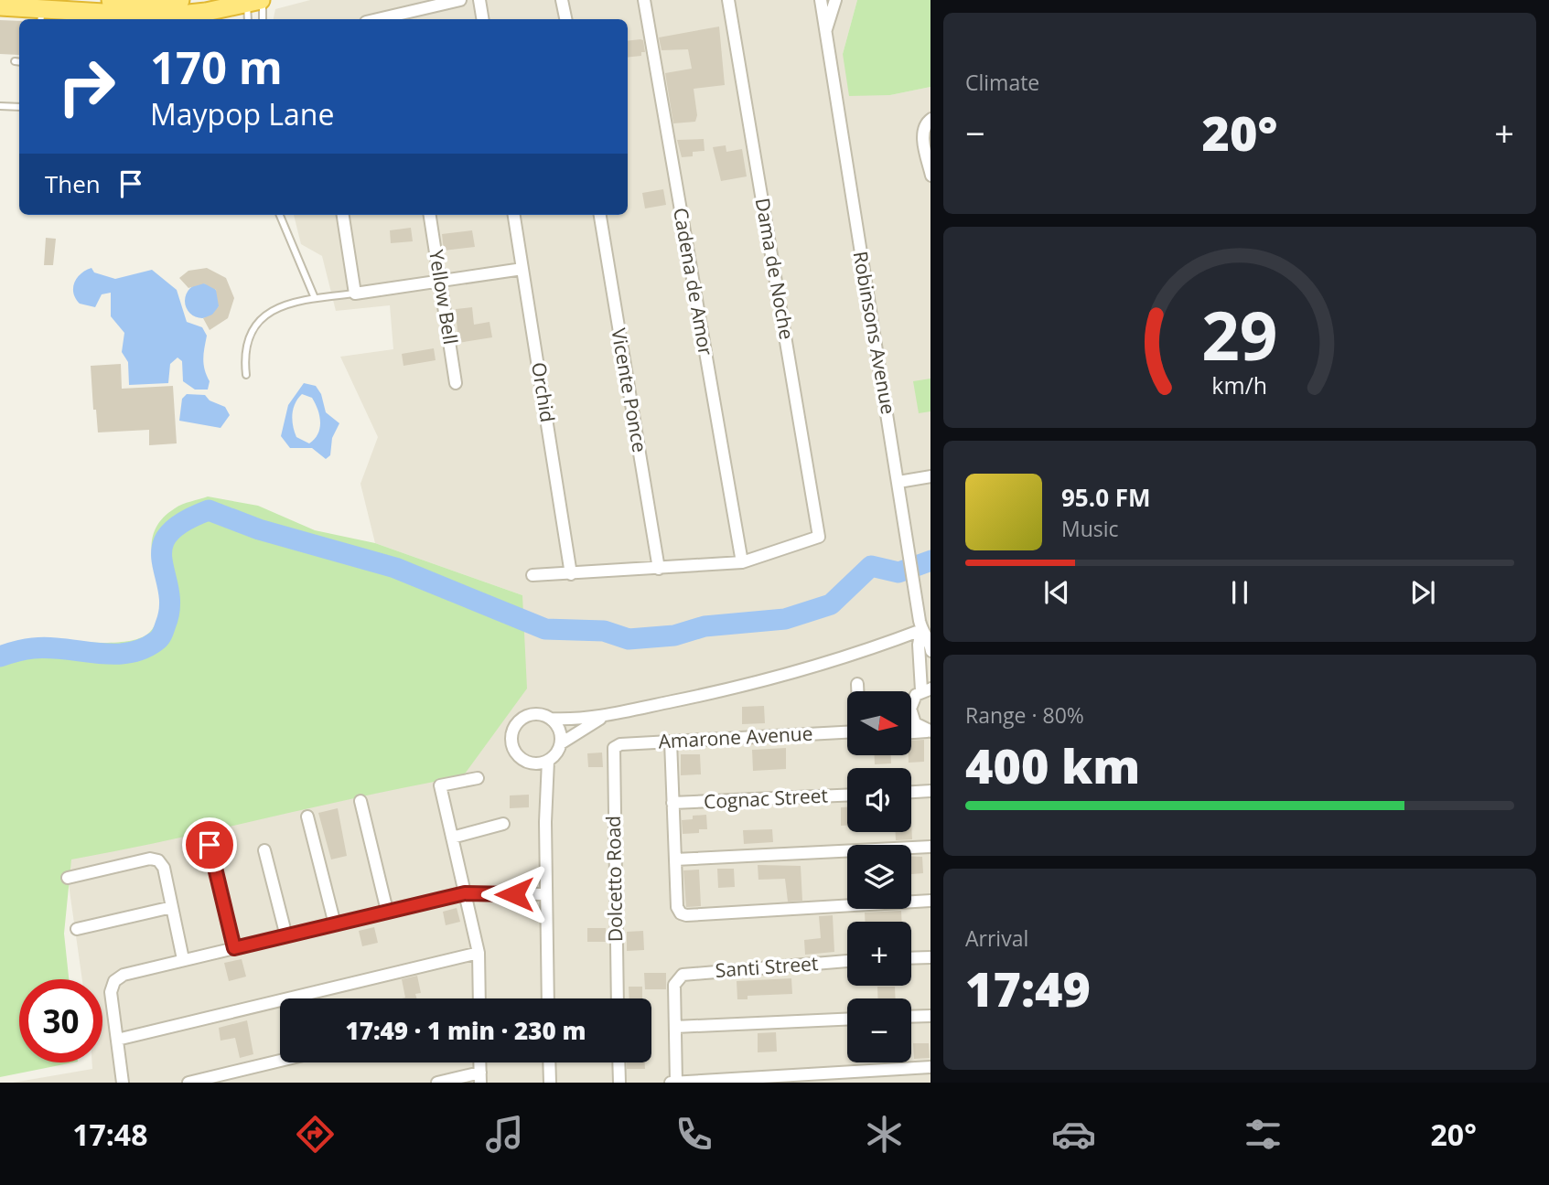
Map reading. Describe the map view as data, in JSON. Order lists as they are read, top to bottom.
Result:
{
  "streets": {
    "street": [
      "Dama de Noche",
      "Cadena de Amor",
      "Yellow Bell",
      "Robinsons Avenue",
      "Vicente Ponce",
      "Orchid",
      "Amarone Avenue",
      "Cognac Street",
      "Dolcetto Road",
      "Santi Street"
    ]
  },
  "crossings": [
    ["Dama de Noche", "Cadena de Amor"],
    ["Amarone Avenue", "Dolcetto Road"]
  ],
  "north": "right",
  "page": {
    "tile": [
      "Climate",
      ["Range · 80%", "400 km"],
      ["Arrival", "17:49"]
    ],
    "turn": ["170 m", "Maypop Lane"],
    "heat": ["−", "20°", "+"],
    "then": "Then",
    "song": ["95.0 FM", "Music"],
    "map_buttons": ["+", "−"],
    "limit": "30",
    "trip": "17:49 · 1 min · 230 m",
    "tabs": ["17:48", "20°"],
    "gauge": ["29", "km/h"]
  }
}
